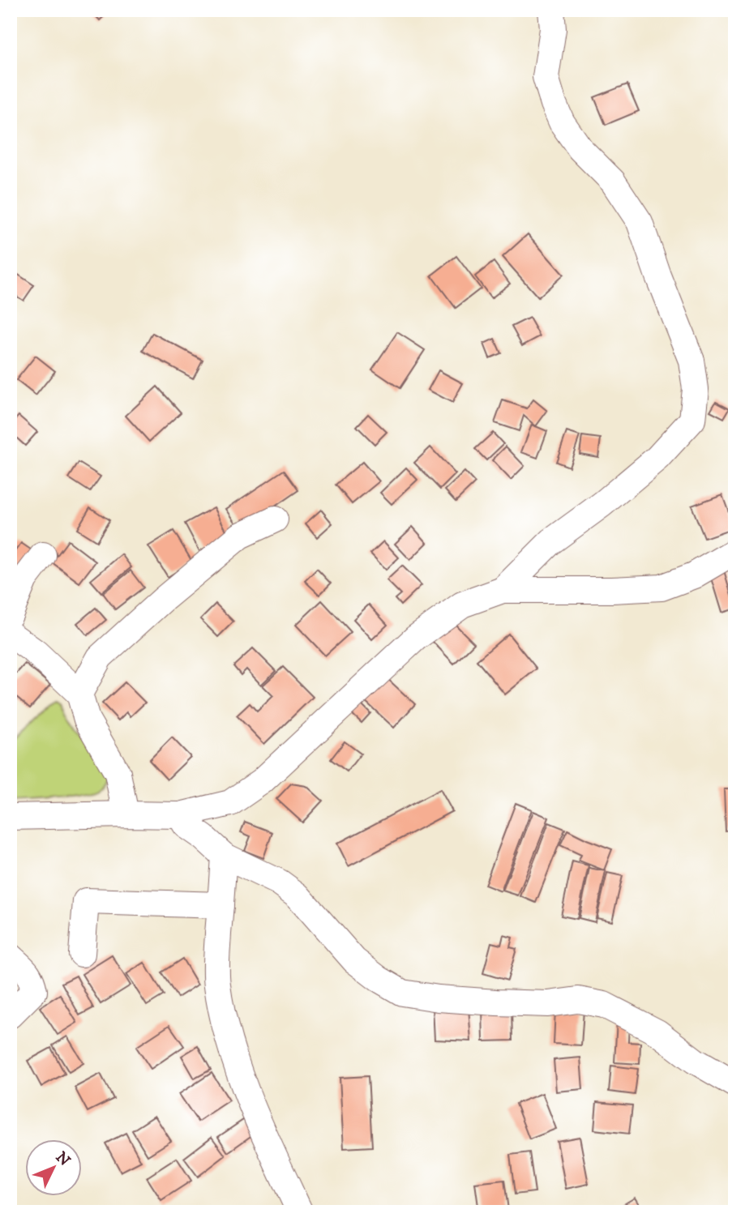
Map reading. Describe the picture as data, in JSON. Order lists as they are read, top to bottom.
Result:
{
  "north": "top right"
}
